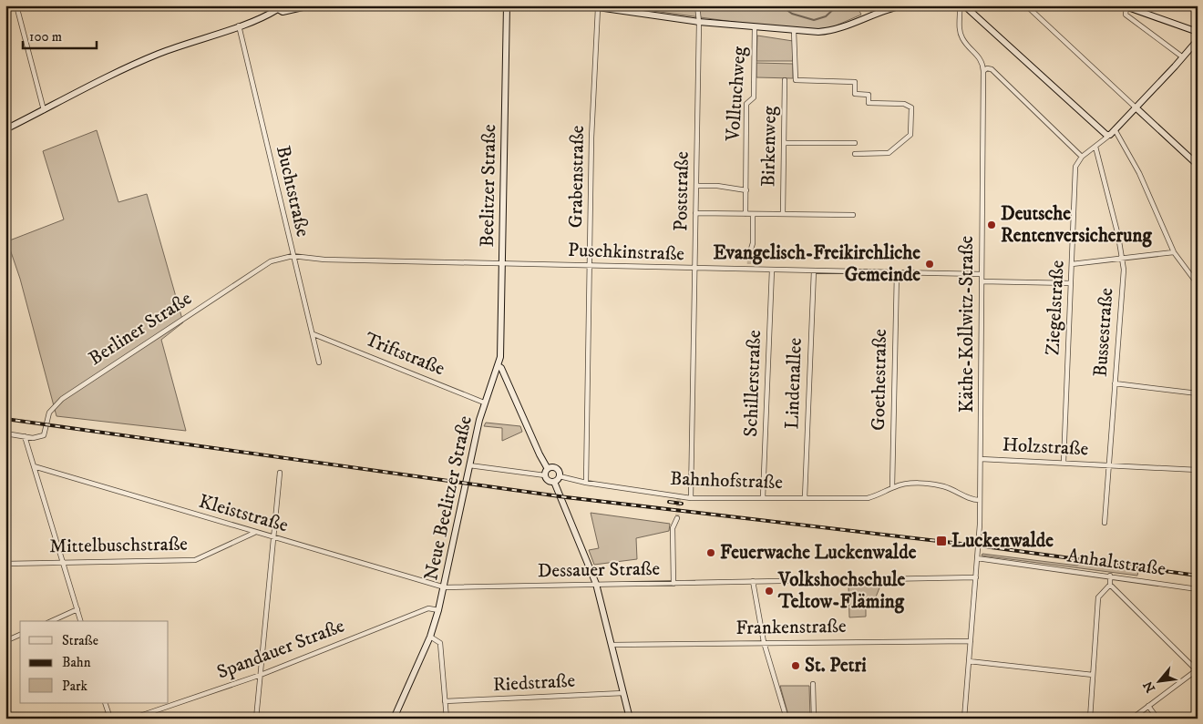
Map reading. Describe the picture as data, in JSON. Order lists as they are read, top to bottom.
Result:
{
  "streets": {
    "main road": ["Beelitzer Straße", "Neue Beelitzer Straße"],
    "street": [
      "Volltuchweg",
      "Birkenweg",
      "Grabenstraße",
      "Buchtstraße",
      "Poststraße",
      "Puschkinstraße",
      "Ziegelstraße",
      "Käthe-Kollwitz-Straße",
      "Berliner Straße",
      "Bussestraße",
      "Triftstraße",
      "Goethestraße",
      "Schillerstraße",
      "Lindenallee",
      "Holzstraße",
      "Bahnhofstraße",
      "Kleiststraße",
      "Mittelbuschstraße",
      "Anhaltstraße",
      "Dessauer Straße",
      "Frankenstraße",
      "Spandauer Straße",
      "Riedstraße"
    ]
  },
  "crossings": [
    ["Grabenstraße", "Puschkinstraße"],
    ["Grabenstraße", "Bahnhofstraße"],
    ["Beelitzer Straße", "Puschkinstraße"],
    ["Beelitzer Straße", "Neue Beelitzer Straße"],
    ["Buchtstraße", "Puschkinstraße"],
    ["Buchtstraße", "Triftstraße"],
    ["Poststraße", "Puschkinstraße"],
    ["Poststraße", "Bahnhofstraße"],
    ["Puschkinstraße", "Käthe-Kollwitz-Straße"],
    ["Puschkinstraße", "Berliner Straße"],
    ["Puschkinstraße", "Goethestraße"],
    ["Puschkinstraße", "Schillerstraße"],
    ["Puschkinstraße", "Lindenallee"],
    ["Ziegelstraße", "Holzstraße"],
    ["Käthe-Kollwitz-Straße", "Holzstraße"],
    ["Käthe-Kollwitz-Straße", "Bahnhofstraße"],
    ["Käthe-Kollwitz-Straße", "Anhaltstraße"],
    ["Käthe-Kollwitz-Straße", "Dessauer Straße"],
    ["Käthe-Kollwitz-Straße", "Frankenstraße"],
    ["Bussestraße", "Holzstraße"],
    ["Triftstraße", "Neue Beelitzer Straße"],
    ["Goethestraße", "Bahnhofstraße"],
    ["Schillerstraße", "Bahnhofstraße"],
    ["Lindenallee", "Bahnhofstraße"],
    ["Neue Beelitzer Straße", "Kleiststraße"],
    ["Neue Beelitzer Straße", "Dessauer Straße"],
    ["Neue Beelitzer Straße", "Spandauer Straße"],
    ["Kleiststraße", "Mittelbuschstraße"],
    ["Kleiststraße", "Dessauer Straße"]
  ],
  "places": {
    "other": [
      "Deutsche Rentenversicherung",
      "Evangelisch-Freikirchliche Gemeinde",
      "Feuerwache Luckenwalde",
      "Volkshochschule Teltow-Fläming",
      "St. Petri"
    ],
    "transit": ["Luckenwalde"]
  },
  "legend": ["Straße", "Bahn", "Park"],
  "scale_bar": "100 m",
  "north": "bottom left"
}
